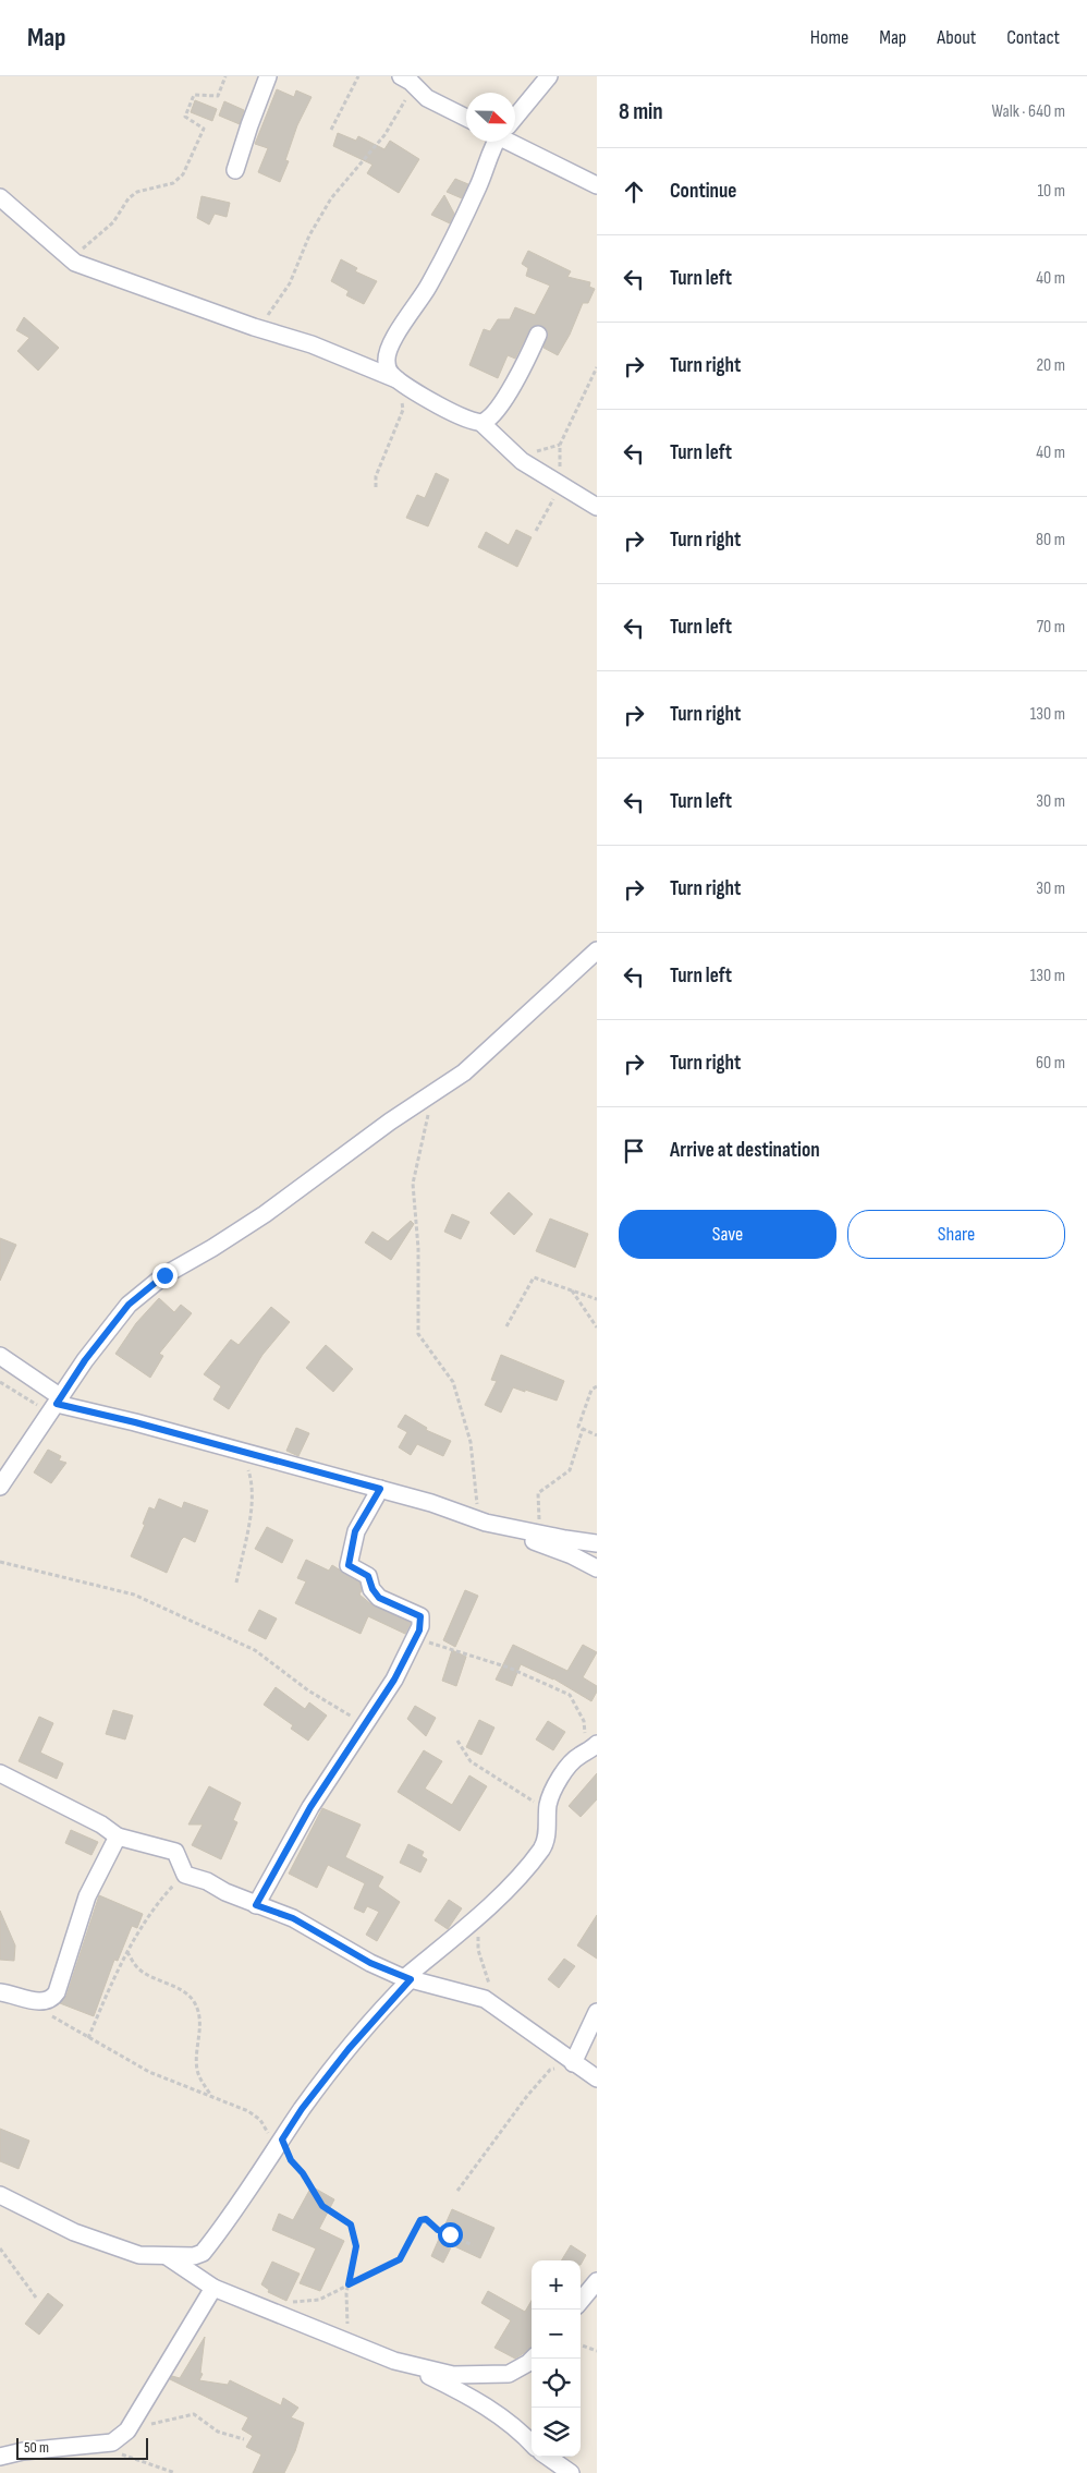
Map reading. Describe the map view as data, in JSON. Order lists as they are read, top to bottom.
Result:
{
  "scale_bar": "50 m",
  "north": "right",
  "page": {
    "header": "Map",
    "nav": [
      "Home",
      "Map",
      "About",
      "Contact"
    ],
    "heading": ["8 min", "Walk · 640 m"],
    "list": [
      ["Continue", "10 m"],
      ["Turn left", "40 m"],
      ["Turn right", "20 m"],
      ["Turn left", "40 m"],
      ["Turn right", "80 m"],
      ["Turn left", "70 m"],
      ["Turn right", "130 m"],
      ["Turn left", "30 m"],
      ["Turn right", "30 m"],
      ["Turn left", "130 m"],
      ["Turn right", "60 m"],
      "Arrive at destination"
    ],
    "buttons": ["Save", "Share"],
    "map_buttons": ["+", "−"],
    "scale": "50 m"
  }
}
